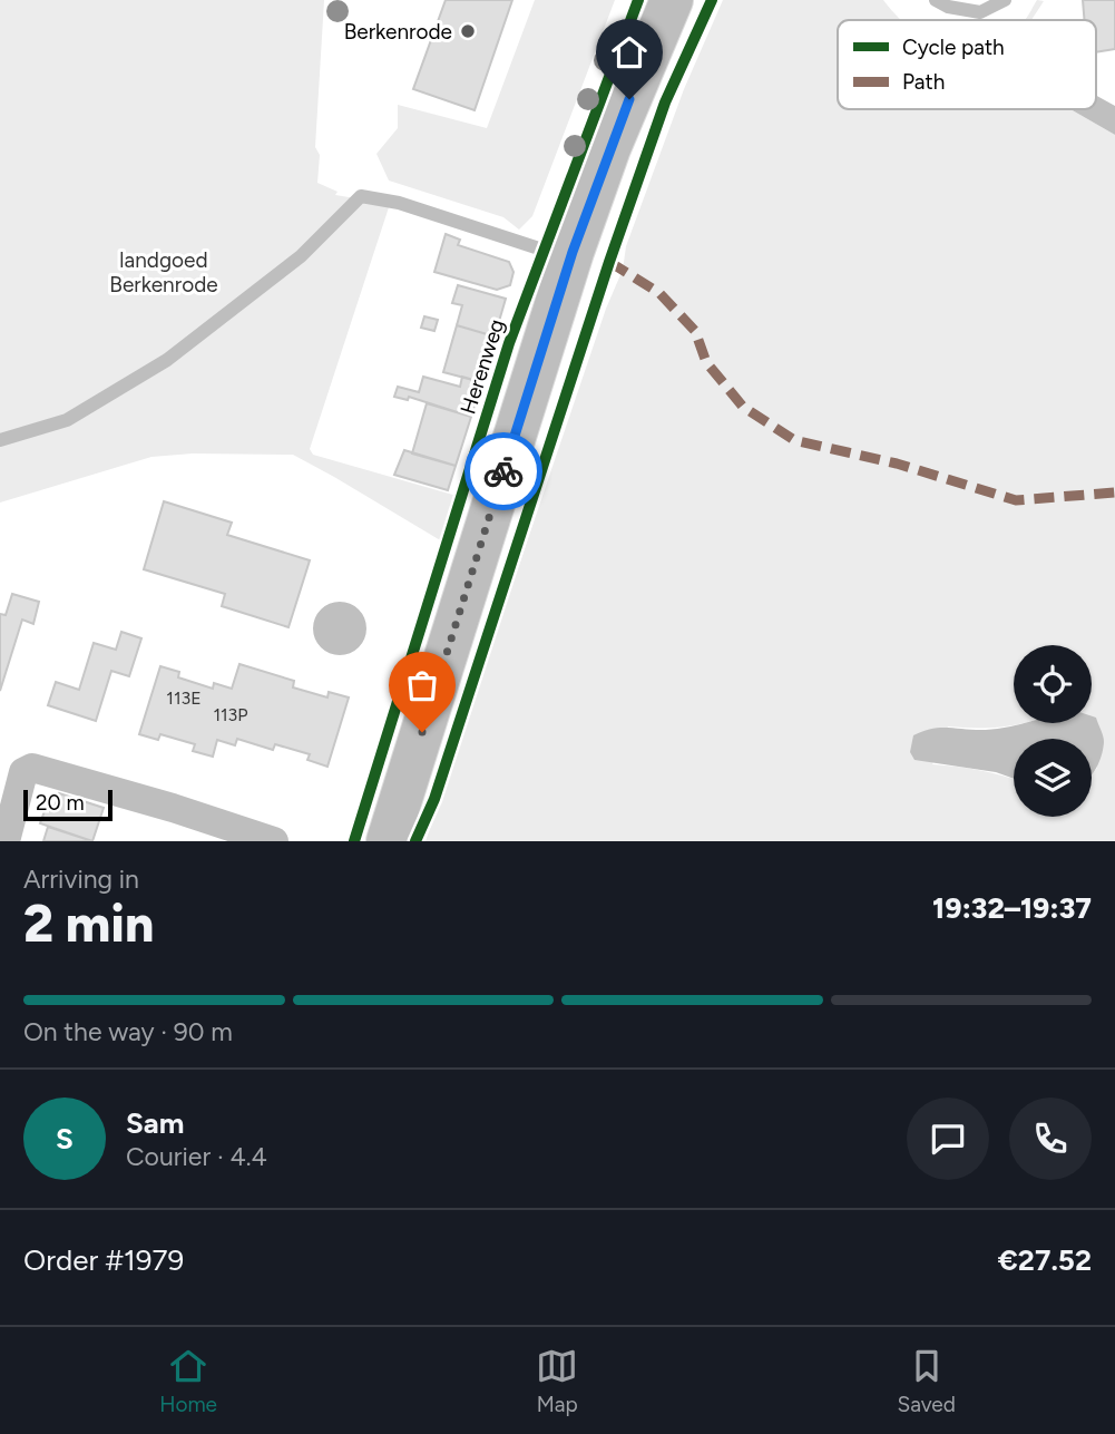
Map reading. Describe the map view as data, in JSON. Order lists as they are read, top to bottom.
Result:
{
  "streets": {
    "cycle path": ["Herenweg"]
  },
  "parks": ["landgoed Berkenrode"],
  "places": ["Berkenrode"],
  "house_numbers": ["113E", "113P"],
  "legend": ["Cycle path", "Path"],
  "scale_bar": "20 m",
  "page": {
    "scale": "20 m",
    "heading": ["2 min", "Arriving in", "19:32–19:37"],
    "panel": [
      "Sam",
      "Courier · 4.4",
      "Order #1979",
      "€27.52"
    ],
    "bar": "On the way · 90 m",
    "round": "S",
    "tabs": ["Home", "Map", "Saved"]
  }
}
